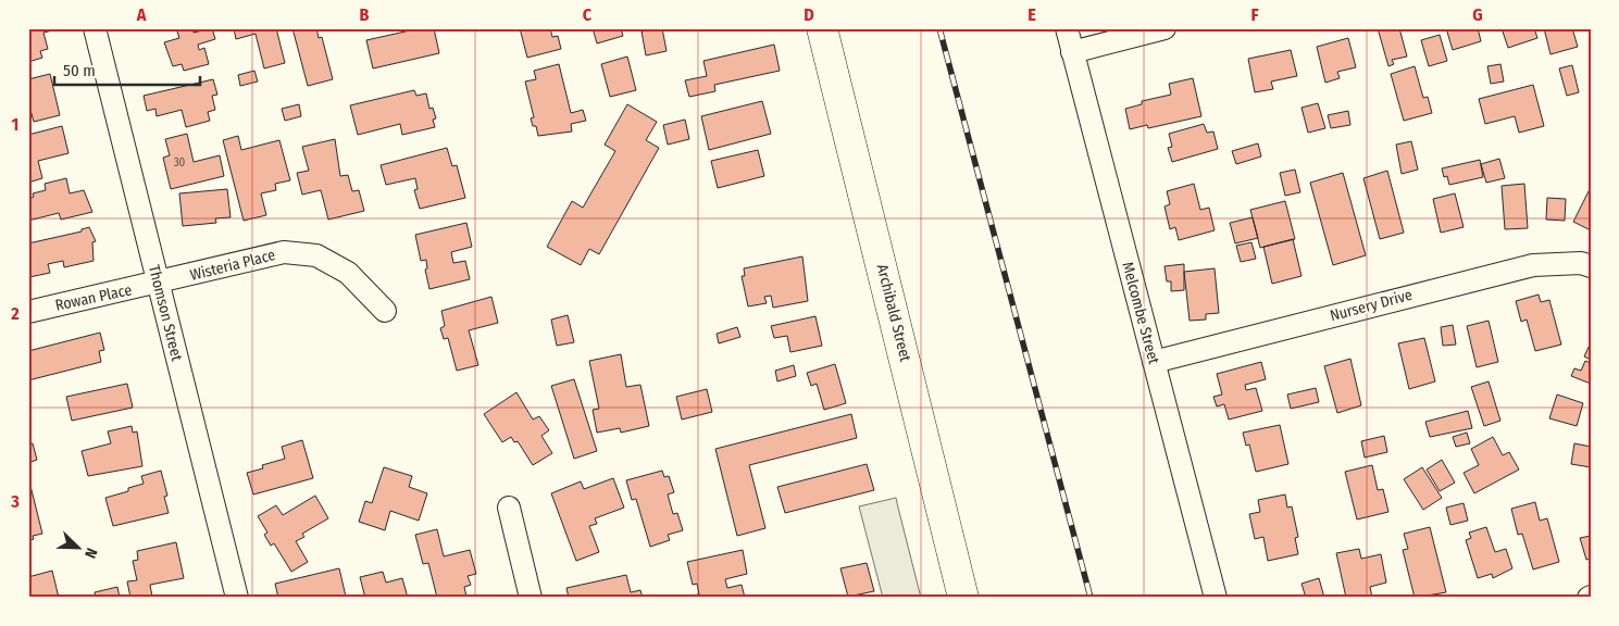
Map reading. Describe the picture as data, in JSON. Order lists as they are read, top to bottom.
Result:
{
  "streets": {
    "highway": ["Archibald Street"],
    "street": [
      "Wisteria Place",
      "Rowan Place",
      "Nursery Drive",
      "Thomson Street",
      "Melcombe Street"
    ]
  },
  "crossings": [
    ["Wisteria Place", "Rowan Place"],
    ["Wisteria Place", "Thomson Street"],
    ["Rowan Place", "Thomson Street"],
    ["Nursery Drive", "Melcombe Street"]
  ],
  "house_numbers": ["30"],
  "scale_bar": "50 m",
  "north": "bottom right",
  "grid": {
    "columns": [
      "A",
      "B",
      "C",
      "D",
      "E",
      "F",
      "G"
    ],
    "rows": ["1", "2", "3"]
  }
}
